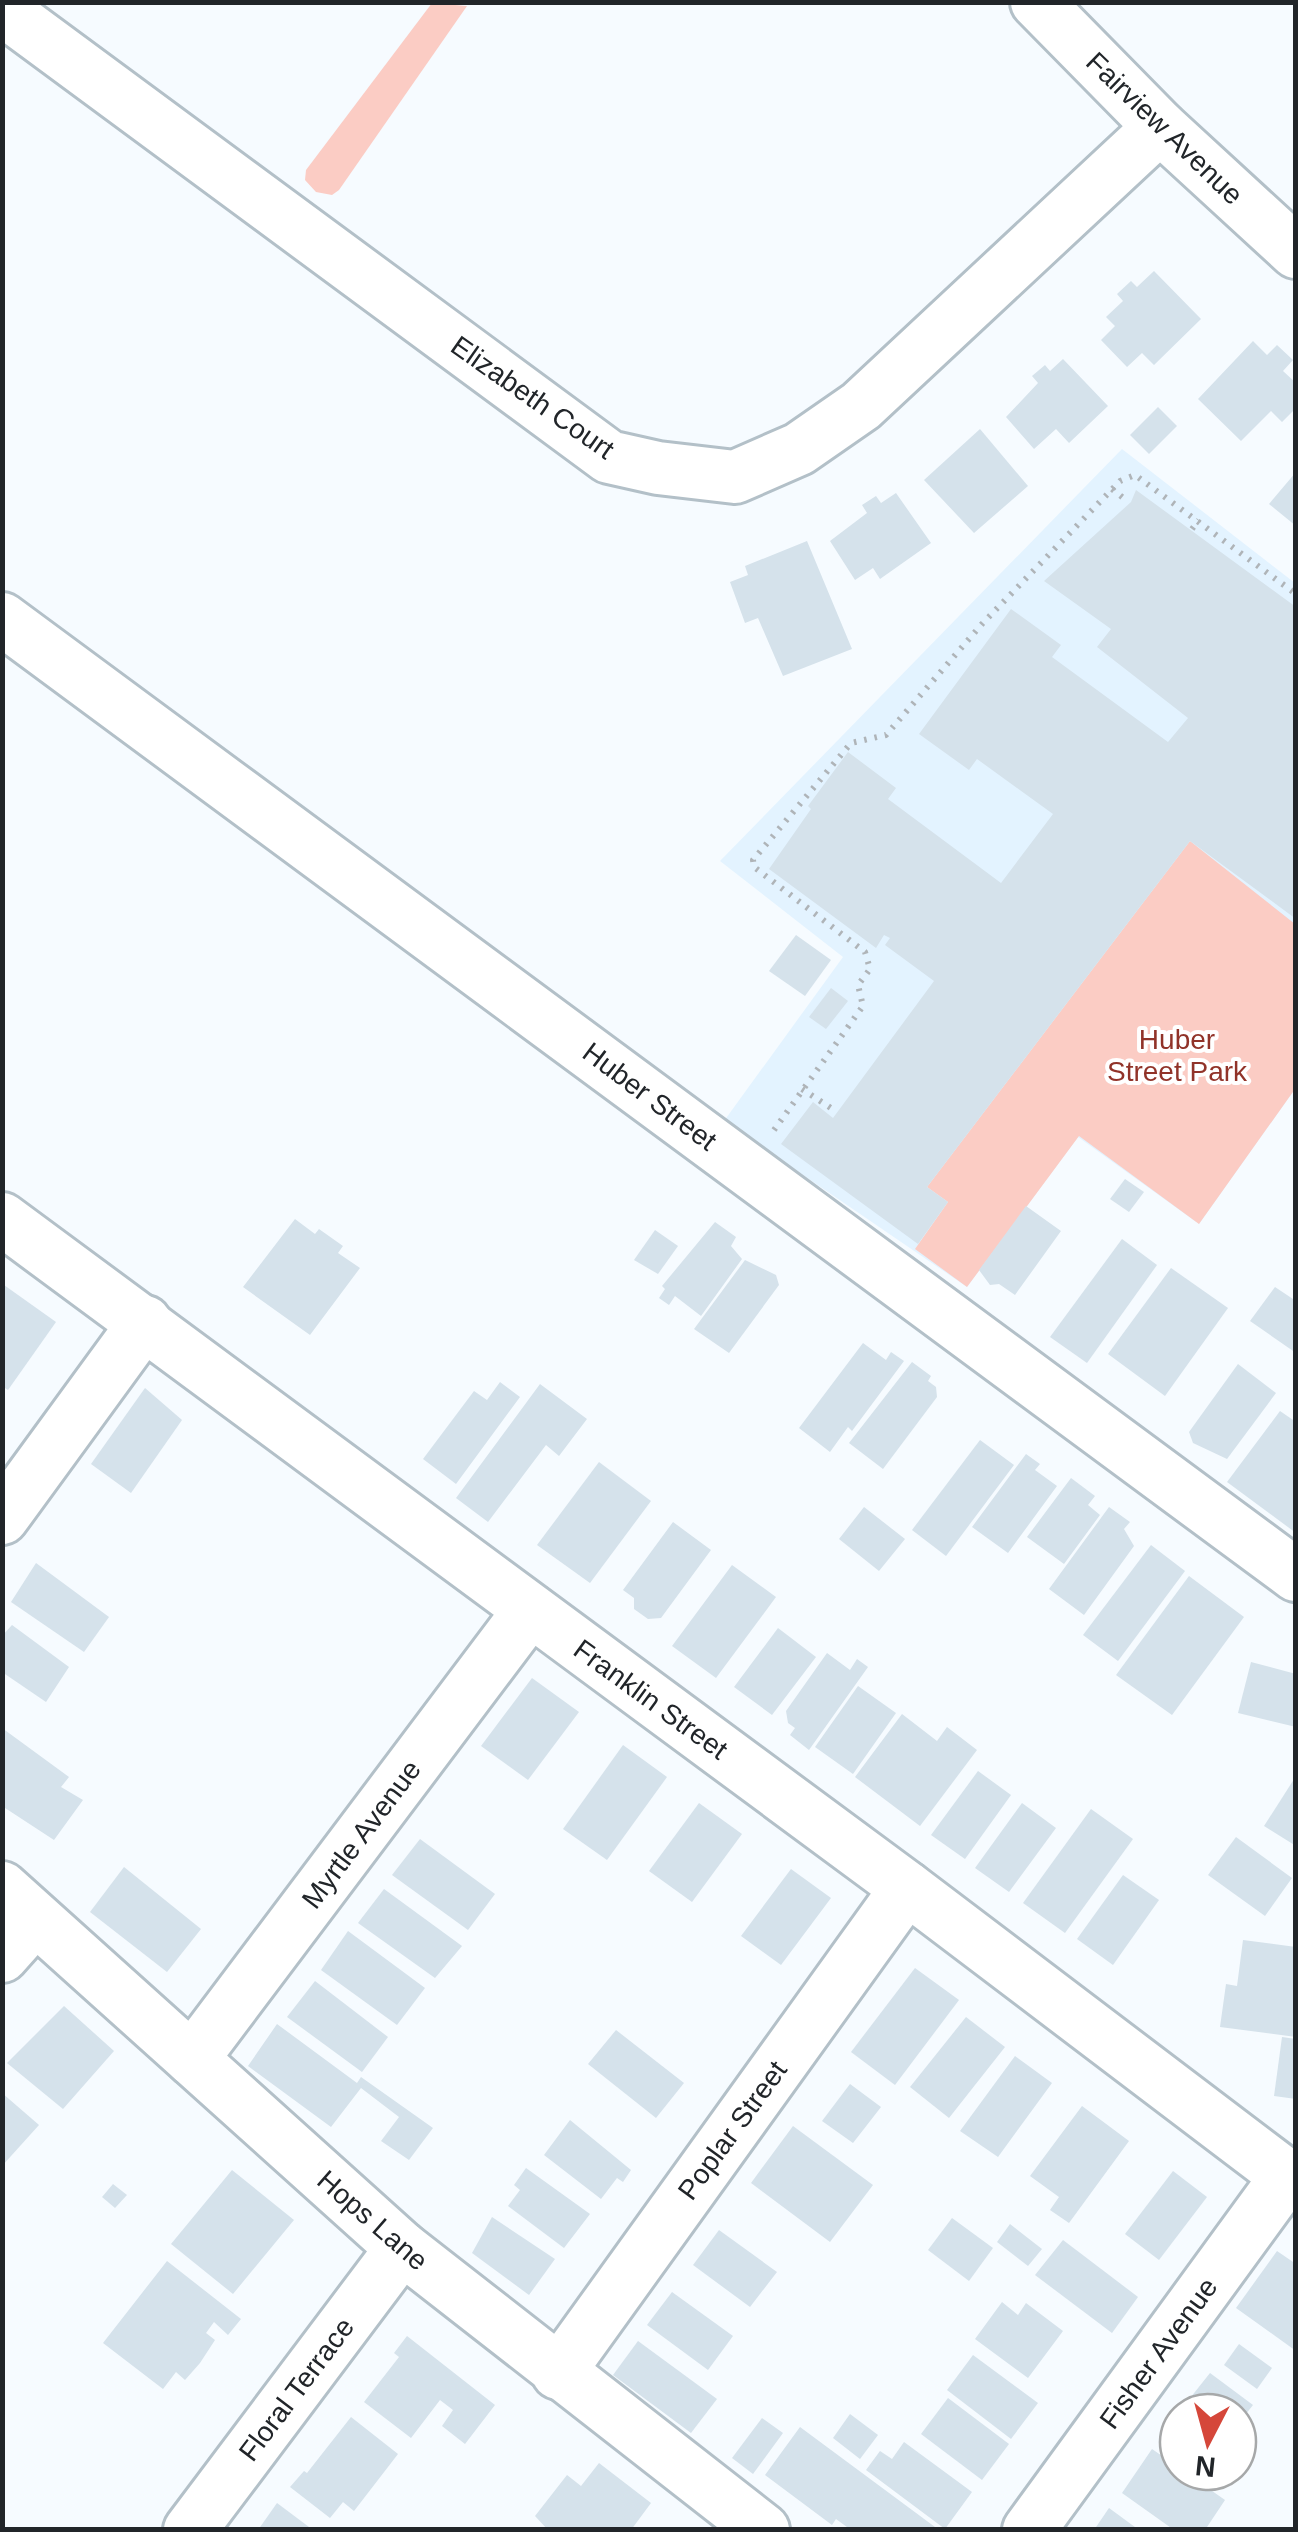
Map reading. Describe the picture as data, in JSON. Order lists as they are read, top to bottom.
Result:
{
  "streets": {
    "street": [
      "Fairview Avenue",
      "Elizabeth Court",
      "Huber Street",
      "Franklin Street",
      "Myrtle Avenue",
      "Poplar Street",
      "Hops Lane",
      "Fisher Avenue",
      "Floral Terrace"
    ]
  },
  "crossings": [
    ["Fairview Avenue", "Elizabeth Court"],
    ["Franklin Street", "Myrtle Avenue"],
    ["Franklin Street", "Poplar Street"],
    ["Franklin Street", "Fisher Avenue"],
    ["Myrtle Avenue", "Hops Lane"],
    ["Poplar Street", "Hops Lane"],
    ["Hops Lane", "Floral Terrace"]
  ],
  "parks": ["Huber Street Park"],
  "north": "bottom"
}
